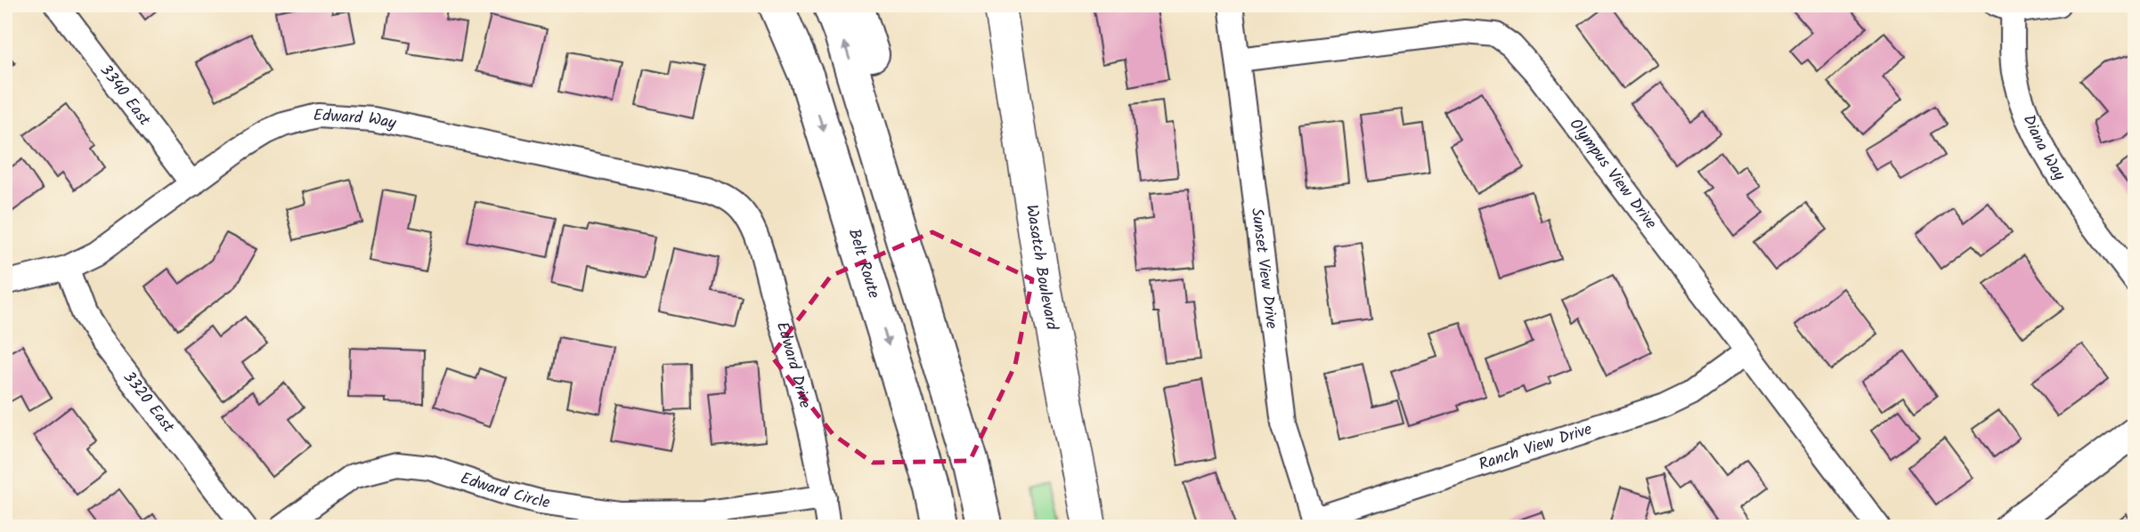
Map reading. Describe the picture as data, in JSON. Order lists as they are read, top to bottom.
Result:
{
  "streets": {
    "highway": ["Belt Route"],
    "main road": ["Wasatch Boulevard"],
    "street": [
      "3340 East",
      "Edward Way",
      "Diana Way",
      "Olympus View Drive",
      "Sunset View Drive",
      "Edward Drive",
      "3320 East",
      "Ranch View Drive",
      "Edward Circle"
    ]
  },
  "crossings": [
    ["3340 East", "Edward Way"],
    ["Edward Way", "Edward Drive"],
    ["Edward Way", "3320 East"],
    ["Olympus View Drive", "Sunset View Drive"],
    ["Olympus View Drive", "Ranch View Drive"],
    ["Sunset View Drive", "Ranch View Drive"],
    ["Edward Drive", "Edward Circle"]
  ]
}
